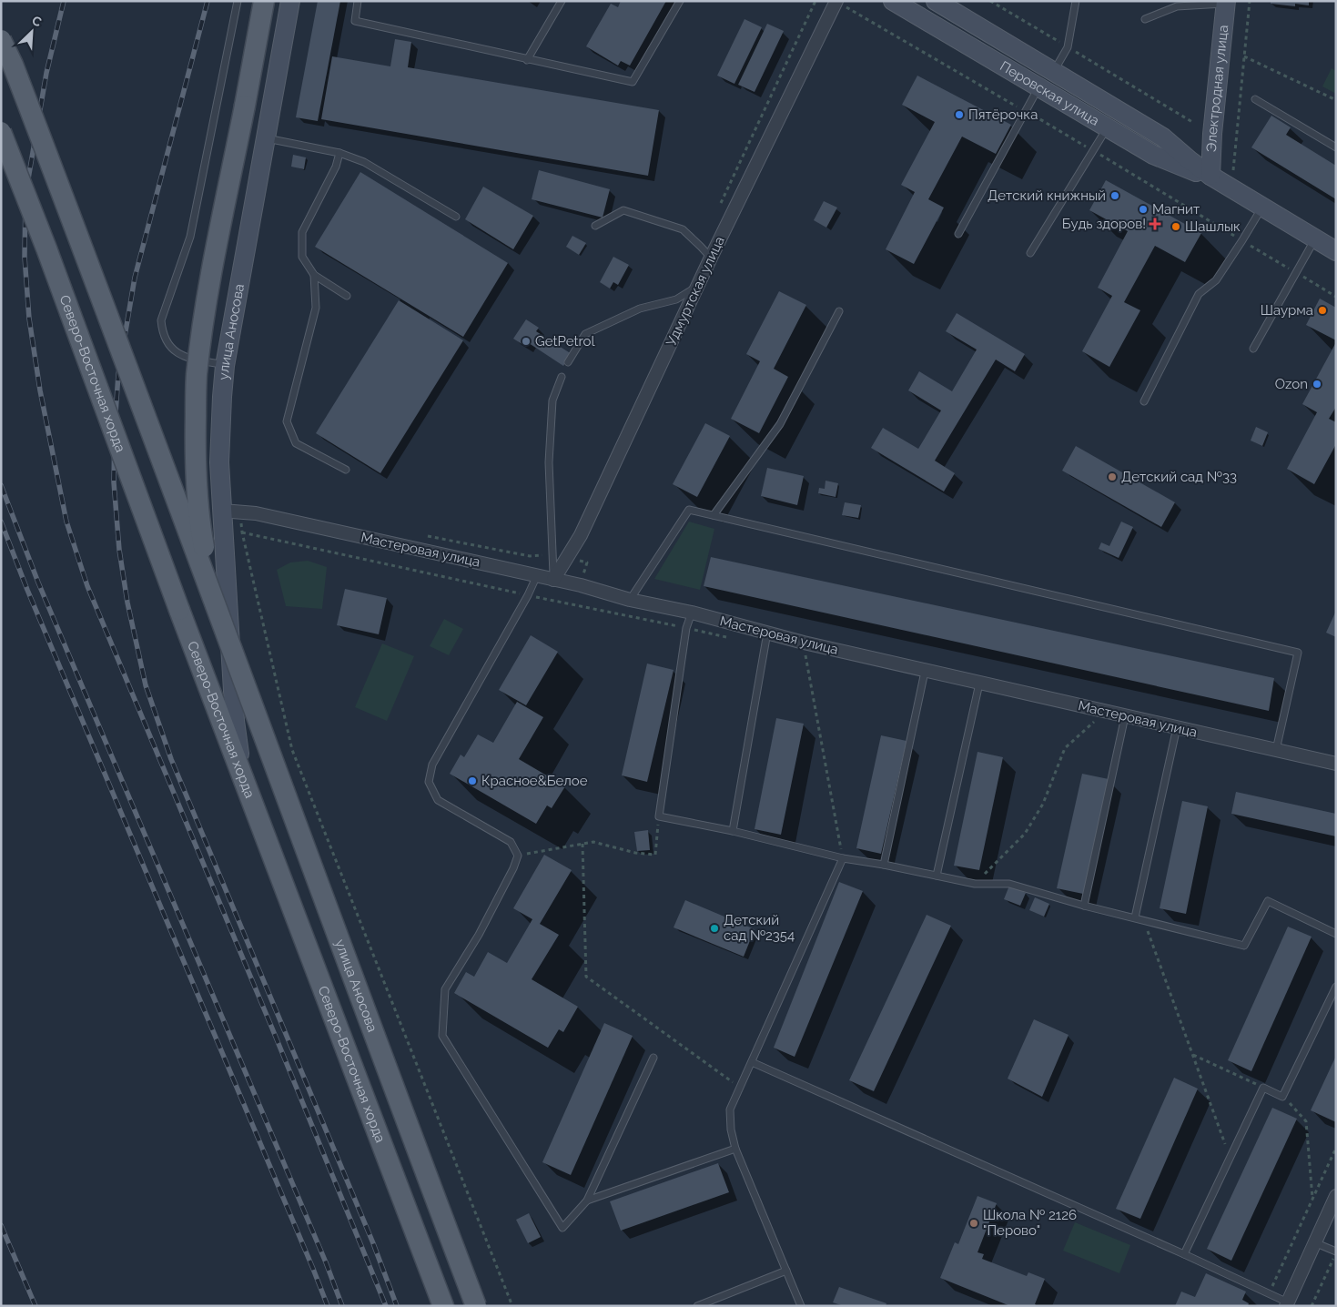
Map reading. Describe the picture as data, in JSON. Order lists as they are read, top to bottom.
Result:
{
  "streets": {
    "main road": ["Северо-Восточная хорда"],
    "street": [
      "Электродная улица",
      "Перовская улица",
      "Удмуртская улица",
      "улица Аносова",
      "Мастеровая улица"
    ]
  },
  "crossings": [
    ["Электродная улица", "Перовская улица"],
    ["Удмуртская улица", "Мастеровая улица"],
    ["улица Аносова", "Мастеровая улица"]
  ],
  "places": {
    "other": [
      "Пятёрочка",
      "Детский книжный",
      "Магнит",
      "Шашлык",
      "Шаурма",
      "GetPetrol",
      "Ozon",
      "Детский сад №33",
      "Красное&Белое",
      "Детский сад №2354",
      "Школа № 2126 \"Перово\""
    ],
    "health": ["Будь здоров!"]
  },
  "north": "top right"
}
